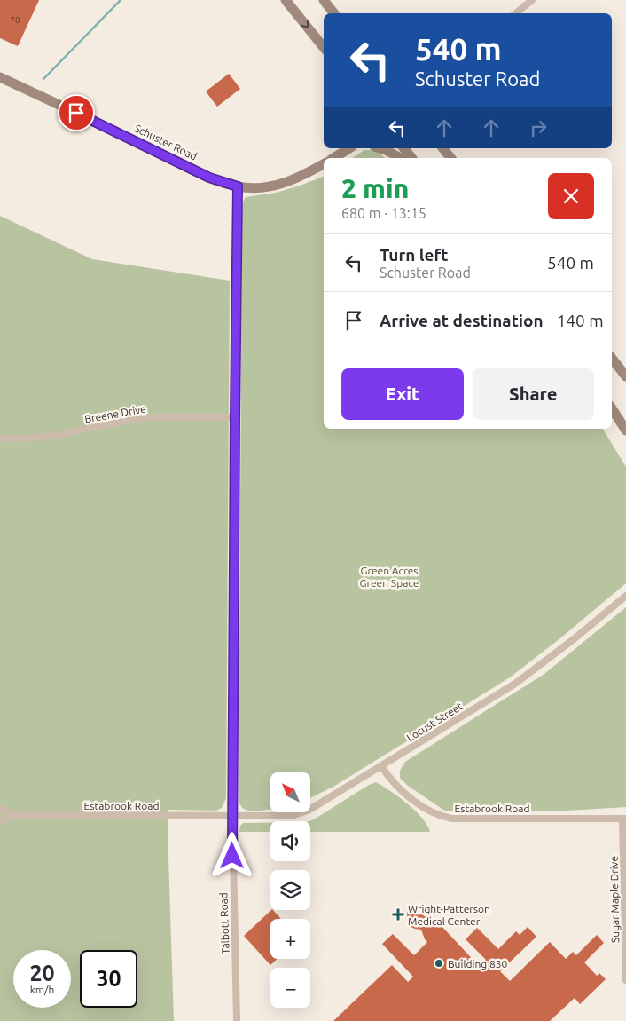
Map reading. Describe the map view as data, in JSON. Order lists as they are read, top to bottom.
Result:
{
  "streets": {
    "street": [
      "Schuster Road",
      "Breene Drive",
      "Locust Street",
      "Estabrook Road",
      "Sugar Maple Drive",
      "Talbott Road"
    ]
  },
  "crossings": [
    ["Schuster Road", "Talbott Road"],
    ["Breene Drive", "Talbott Road"],
    ["Locust Street", "Estabrook Road"],
    ["Locust Street", "Talbott Road"],
    ["Estabrook Road", "Sugar Maple Drive"],
    ["Estabrook Road", "Talbott Road"]
  ],
  "parks": ["Green Acres Green Space"],
  "places": {
    "health": ["Wright-Patterson Medical Center"],
    "other": ["Building 830"]
  },
  "house_numbers": ["70"],
  "north": "top left",
  "page": {
    "turn": ["540 m", "Schuster Road"],
    "heading": ["2 min", "680 m · 13:15"],
    "list": [
      {
        "name": "Turn left",
        "note": "Schuster Road",
        "value": "540 m"
      },
      {
        "name": "Arrive at destination",
        "value": "140 m"
      }
    ],
    "buttons": ["Exit", "Share"],
    "map_buttons": ["+", "−"],
    "speed": "20 km/h",
    "limit": "30"
  }
}
